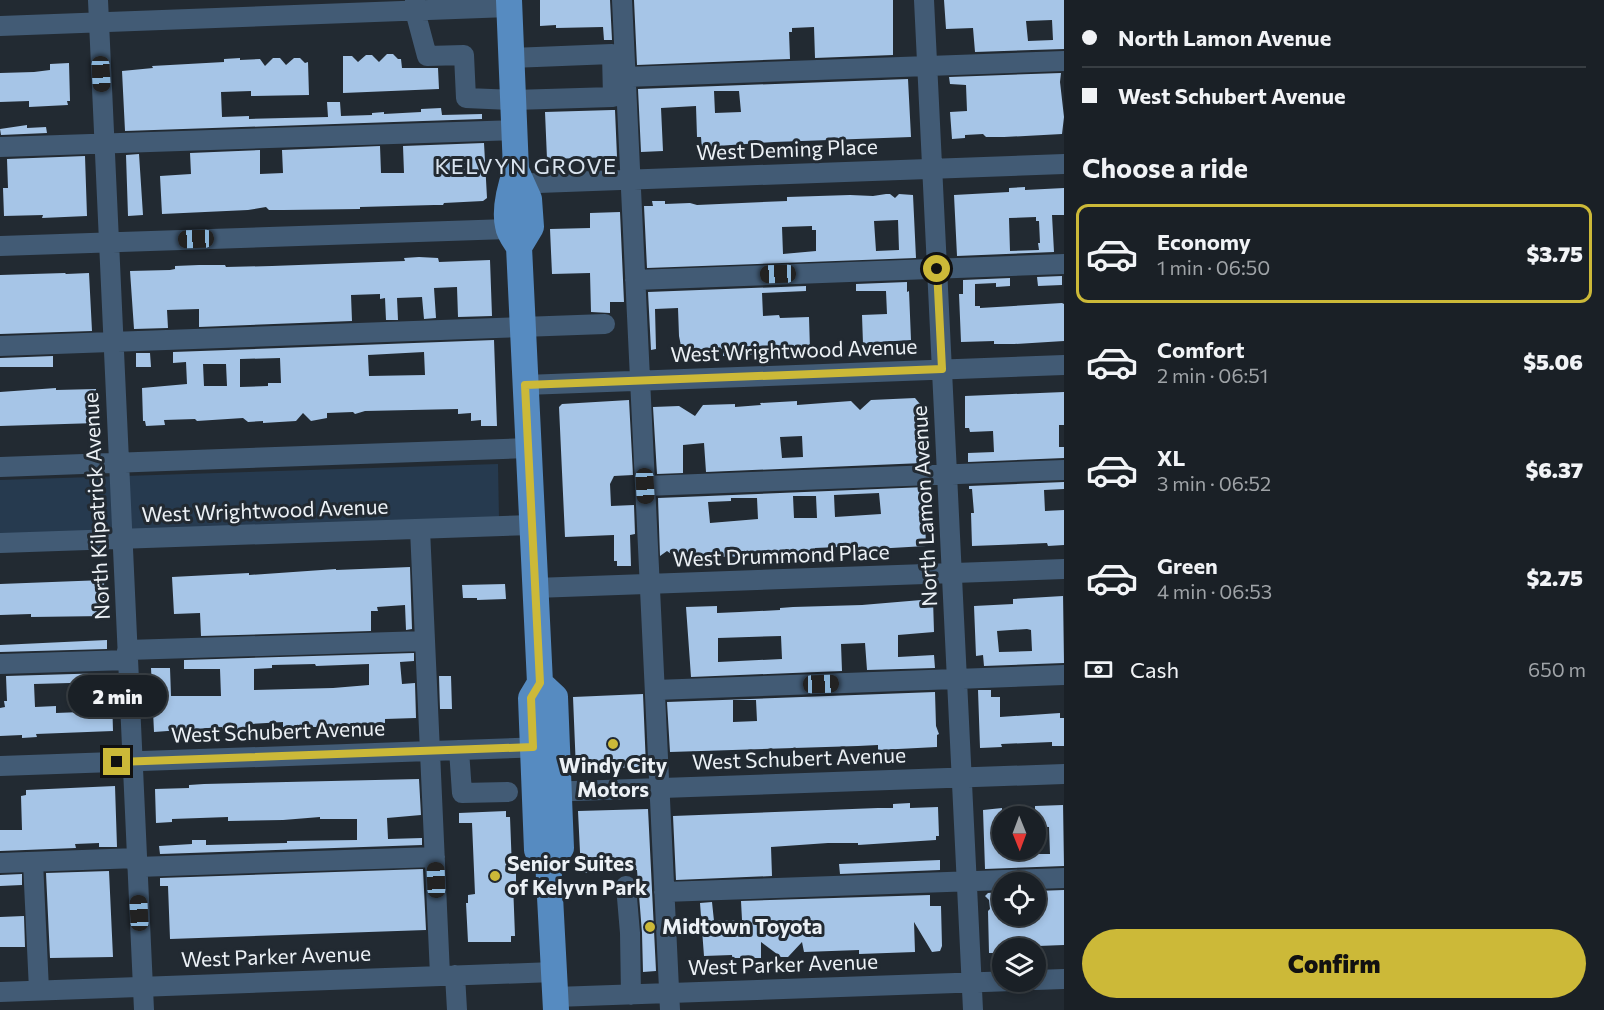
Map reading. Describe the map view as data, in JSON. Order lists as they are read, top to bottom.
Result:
{
  "streets": {
    "street": [
      "West Deming Place",
      "West Wrightwood Avenue",
      "North Kilpatrick Avenue",
      "North Lamon Avenue",
      "West Drummond Place",
      "West Schubert Avenue",
      "West Parker Avenue"
    ]
  },
  "crossings": [
    ["West Deming Place", "North Lamon Avenue"],
    ["West Wrightwood Avenue", "North Kilpatrick Avenue"],
    ["West Wrightwood Avenue", "North Lamon Avenue"],
    ["North Kilpatrick Avenue", "West Schubert Avenue"],
    ["North Kilpatrick Avenue", "West Parker Avenue"],
    ["North Lamon Avenue", "West Drummond Place"],
    ["North Lamon Avenue", "West Schubert Avenue"],
    ["North Lamon Avenue", "West Parker Avenue"]
  ],
  "districts": ["KELVYN GROVE"],
  "places": ["Windy City Motors", "Senior Suites of Kelyvn Park", "Midtown Toyota"],
  "north": "bottom",
  "page": {
    "banner": ["North Lamon Avenue", "West Schubert Avenue"],
    "heading": "Choose a ride",
    "list": [
      {
        "name": "Economy",
        "note": "1 min · 06:50",
        "value": "$3.75"
      },
      {
        "name": "Comfort",
        "note": "2 min · 06:51",
        "value": "$5.06"
      },
      {
        "name": "XL",
        "note": "3 min · 06:52",
        "value": "$6.37"
      },
      {
        "name": "Green",
        "note": "4 min · 06:53",
        "value": "$2.75"
      }
    ],
    "pay": ["Cash", "650 m"],
    "bubble": "2 min",
    "buttons": "Confirm"
  }
}
